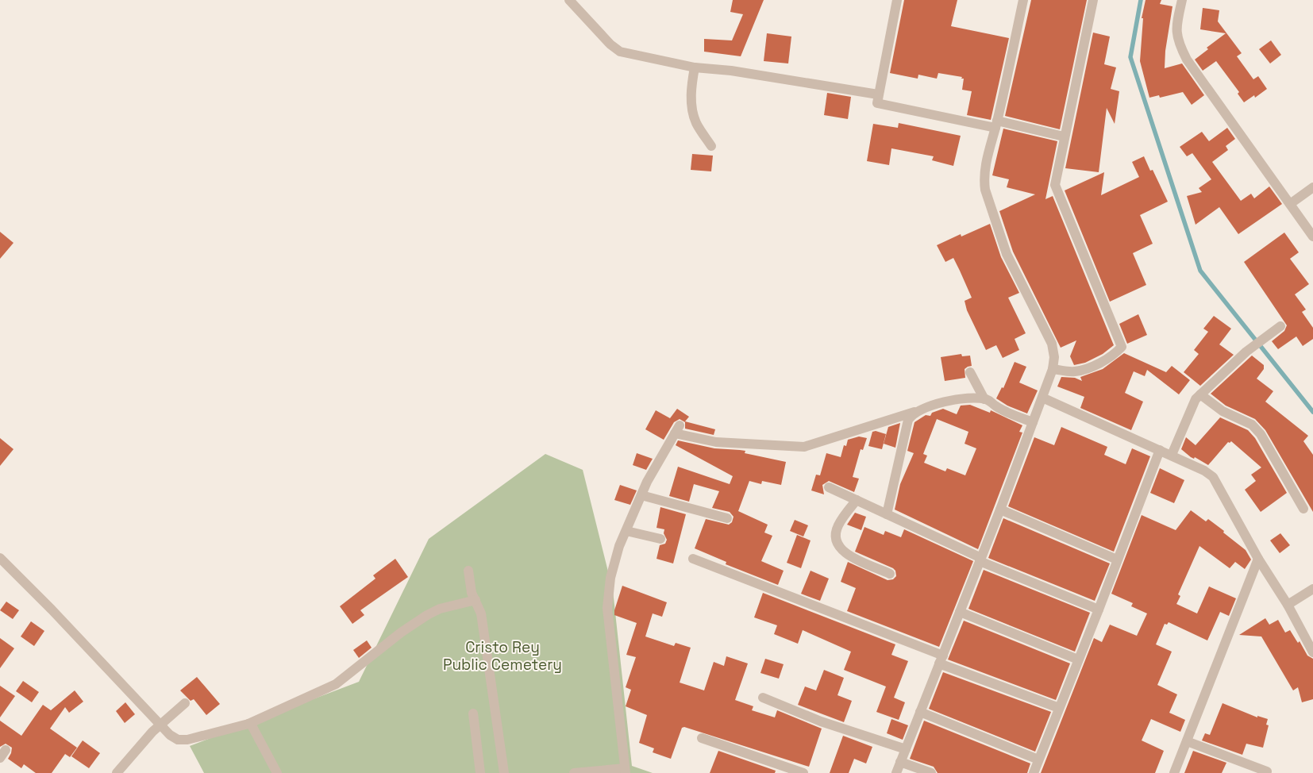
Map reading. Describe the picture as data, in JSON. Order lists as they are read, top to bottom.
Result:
{
  "parks": ["Cristo Rey Public Cemetery"]
}
